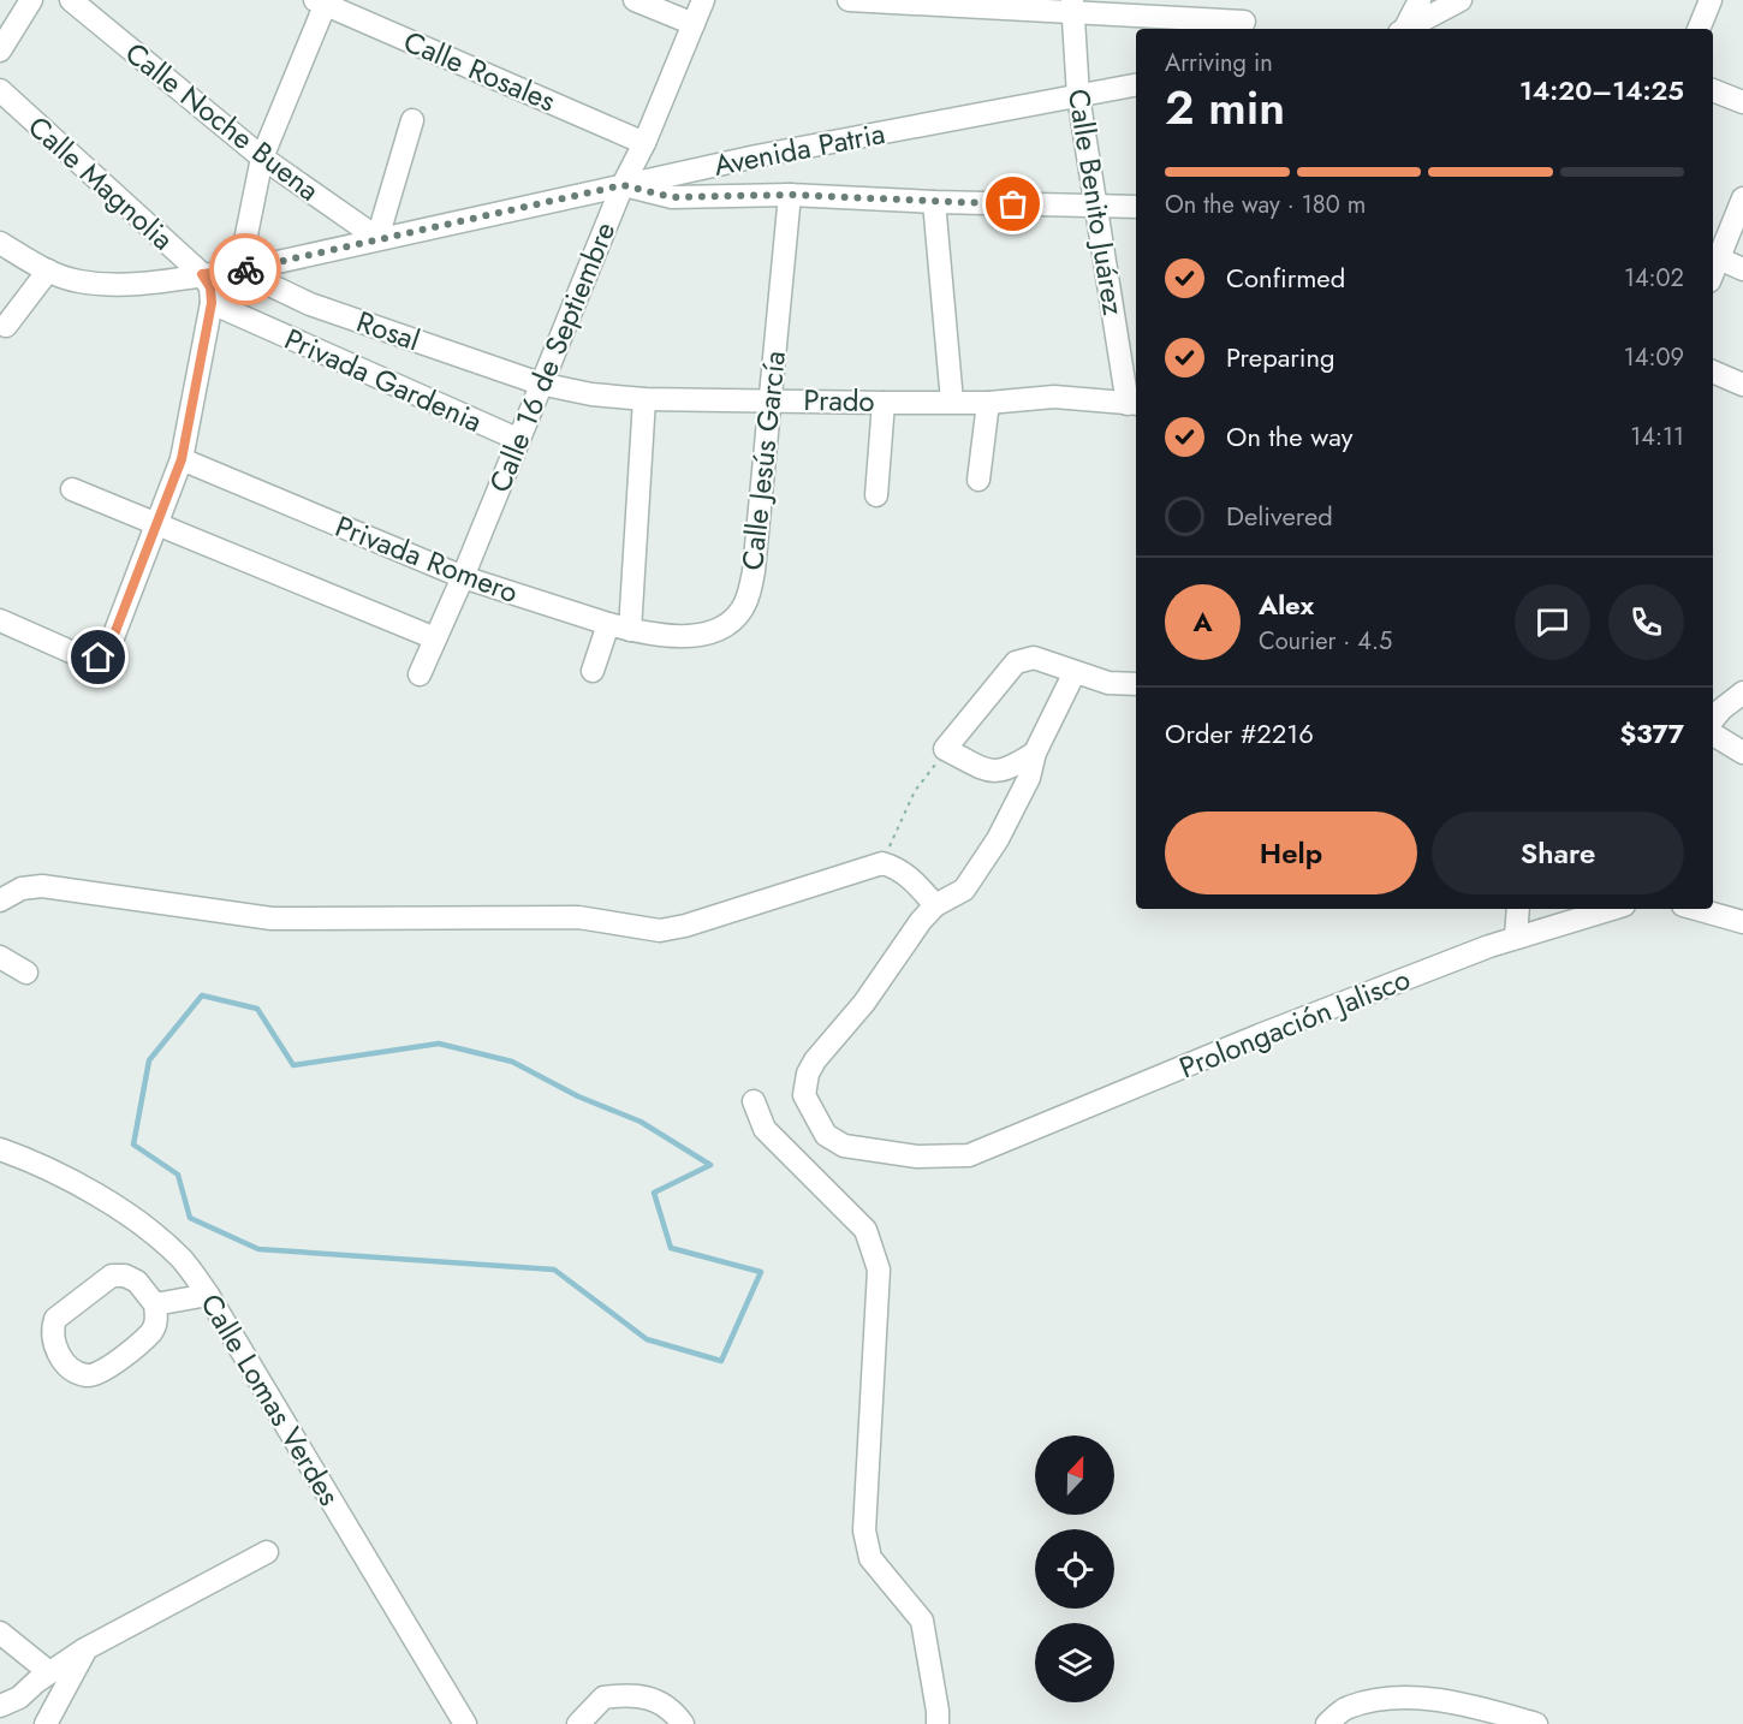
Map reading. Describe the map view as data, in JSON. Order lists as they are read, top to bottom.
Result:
{
  "streets": {
    "street": [
      "Calle Rosales",
      "Calle Noche Buena",
      "Avenida Patria",
      "Calle Magnolia",
      "Calle Benito Juárez",
      "Rosal",
      "Calle 16 de Septiembre",
      "Privada Gardenia",
      "Prado",
      "Calle Jesús García",
      "Privada Romero",
      "Prolongación Jalisco",
      "Calle Lomas Verdes"
    ]
  },
  "crossings": [
    ["Calle Rosales", "Calle 16 de Septiembre"],
    ["Calle Noche Buena", "Avenida Patria"],
    ["Avenida Patria", "Calle Magnolia"],
    ["Avenida Patria", "Calle Benito Juárez"],
    ["Avenida Patria", "Rosal"],
    ["Avenida Patria", "Calle 16 de Septiembre"],
    ["Calle Benito Juárez", "Prado"],
    ["Rosal", "Calle 16 de Septiembre"],
    ["Rosal", "Prado"],
    ["Calle 16 de Septiembre", "Privada Gardenia"],
    ["Calle 16 de Septiembre", "Prado"],
    ["Calle 16 de Septiembre", "Privada Romero"],
    ["Prado", "Calle Jesús García"],
    ["Calle Jesús García", "Privada Romero"]
  ],
  "north": "top",
  "page": {
    "heading": ["2 min", "Arriving in", "14:20–14:25"],
    "panel": [
      "Alex",
      "Courier · 4.5",
      "Order #2216",
      "$377"
    ],
    "bar": "On the way · 180 m",
    "list": [
      ["Confirmed", "14:02"],
      ["Preparing", "14:09"],
      ["On the way", "14:11"],
      "Delivered"
    ],
    "round": "A",
    "buttons": ["Help", "Share"]
  }
}
